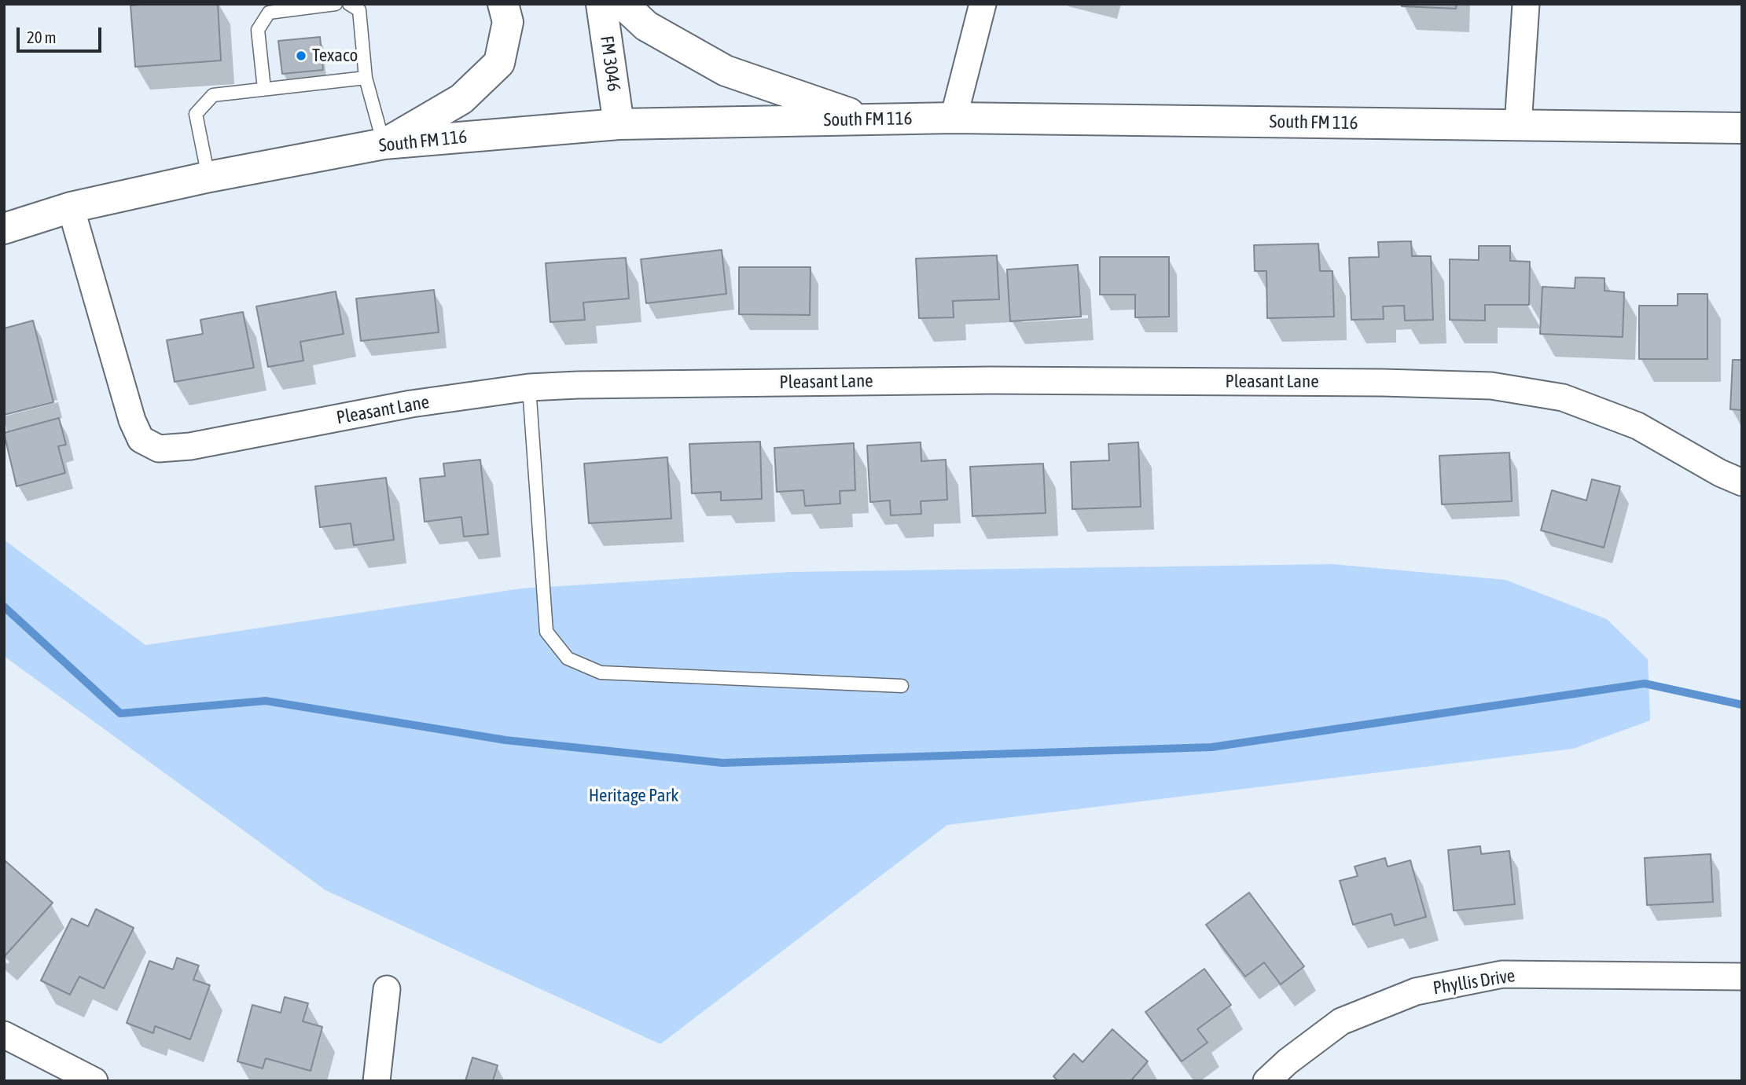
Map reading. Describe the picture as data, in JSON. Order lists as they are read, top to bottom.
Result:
{
  "streets": {
    "main road": ["FM 3046", "South FM 116"],
    "street": ["Pleasant Lane", "Phyllis Drive"]
  },
  "crossings": [
    ["FM 3046", "South FM 116"],
    ["South FM 116", "Pleasant Lane"]
  ],
  "parks": ["Heritage Park"],
  "places": ["Texaco"],
  "scale_bar": "20 m"
}
